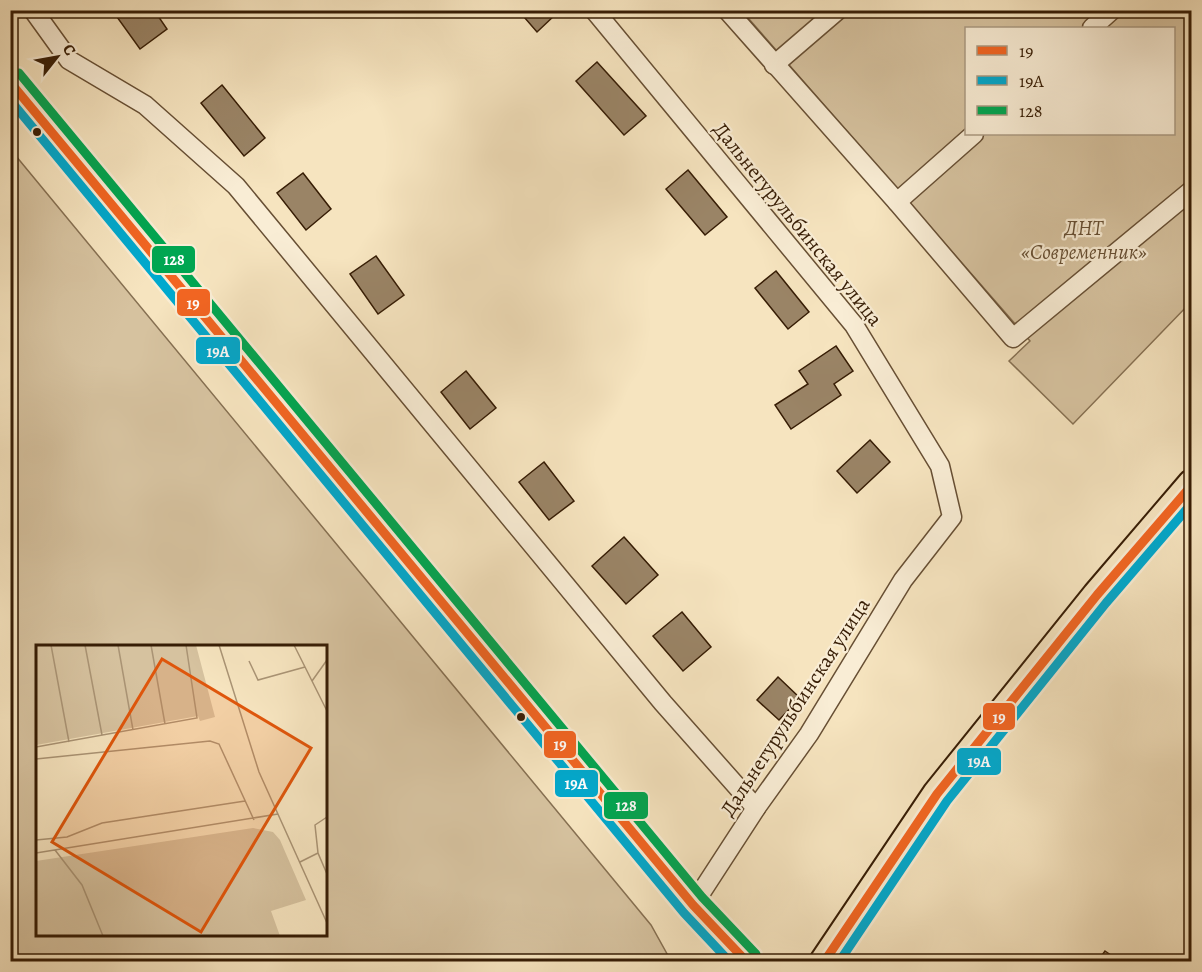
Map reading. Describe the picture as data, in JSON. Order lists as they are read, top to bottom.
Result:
{
  "streets": {
    "street": ["Дальнегурульбинская улица"]
  },
  "parks": ["ДНТ «Современник»"],
  "lines": ["transit line 128", "transit line 19", "transit line 19А"],
  "legend": ["19", "19А", "128"],
  "north": "top right"
}
